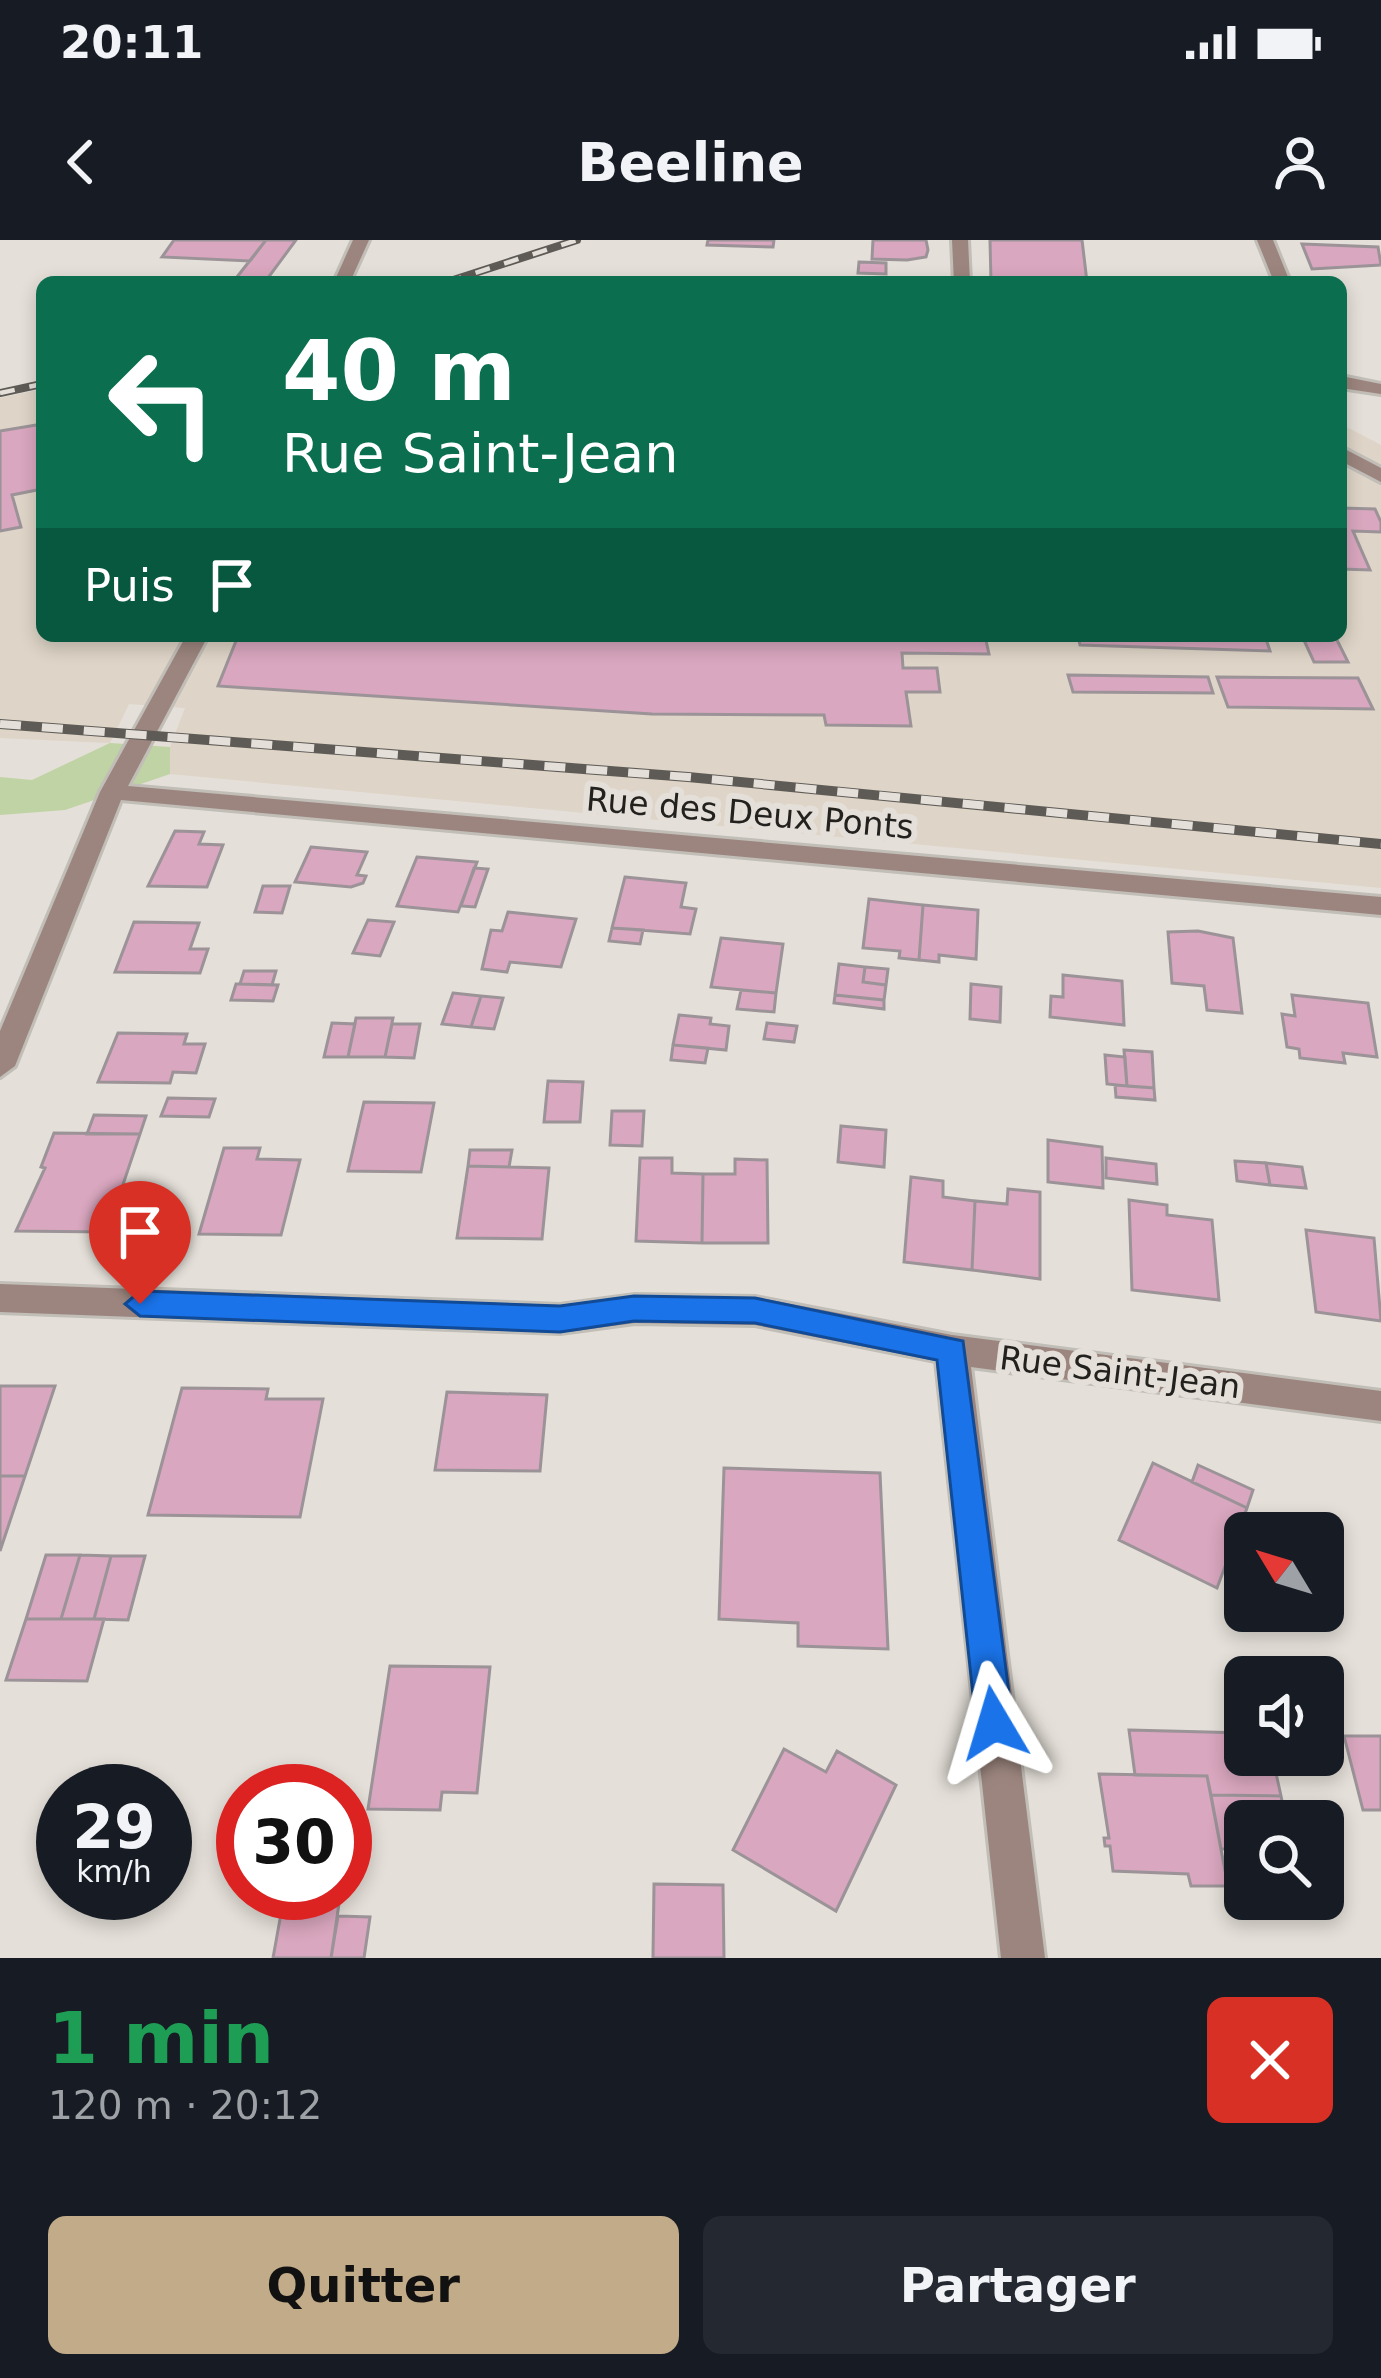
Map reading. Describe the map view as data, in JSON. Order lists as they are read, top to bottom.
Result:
{
  "streets": {
    "street": ["Rue des Deux Ponts", "Rue Saint-Jean"]
  },
  "north": "top left",
  "page": {
    "status": "20:11",
    "header": "Beeline",
    "turn": ["40 m", "Rue Saint-Jean"],
    "then": "Puis",
    "speed": "29 km/h",
    "limit": "30",
    "heading": ["1 min", "120 m · 20:12"],
    "buttons": ["Quitter", "Partager"]
  }
}
